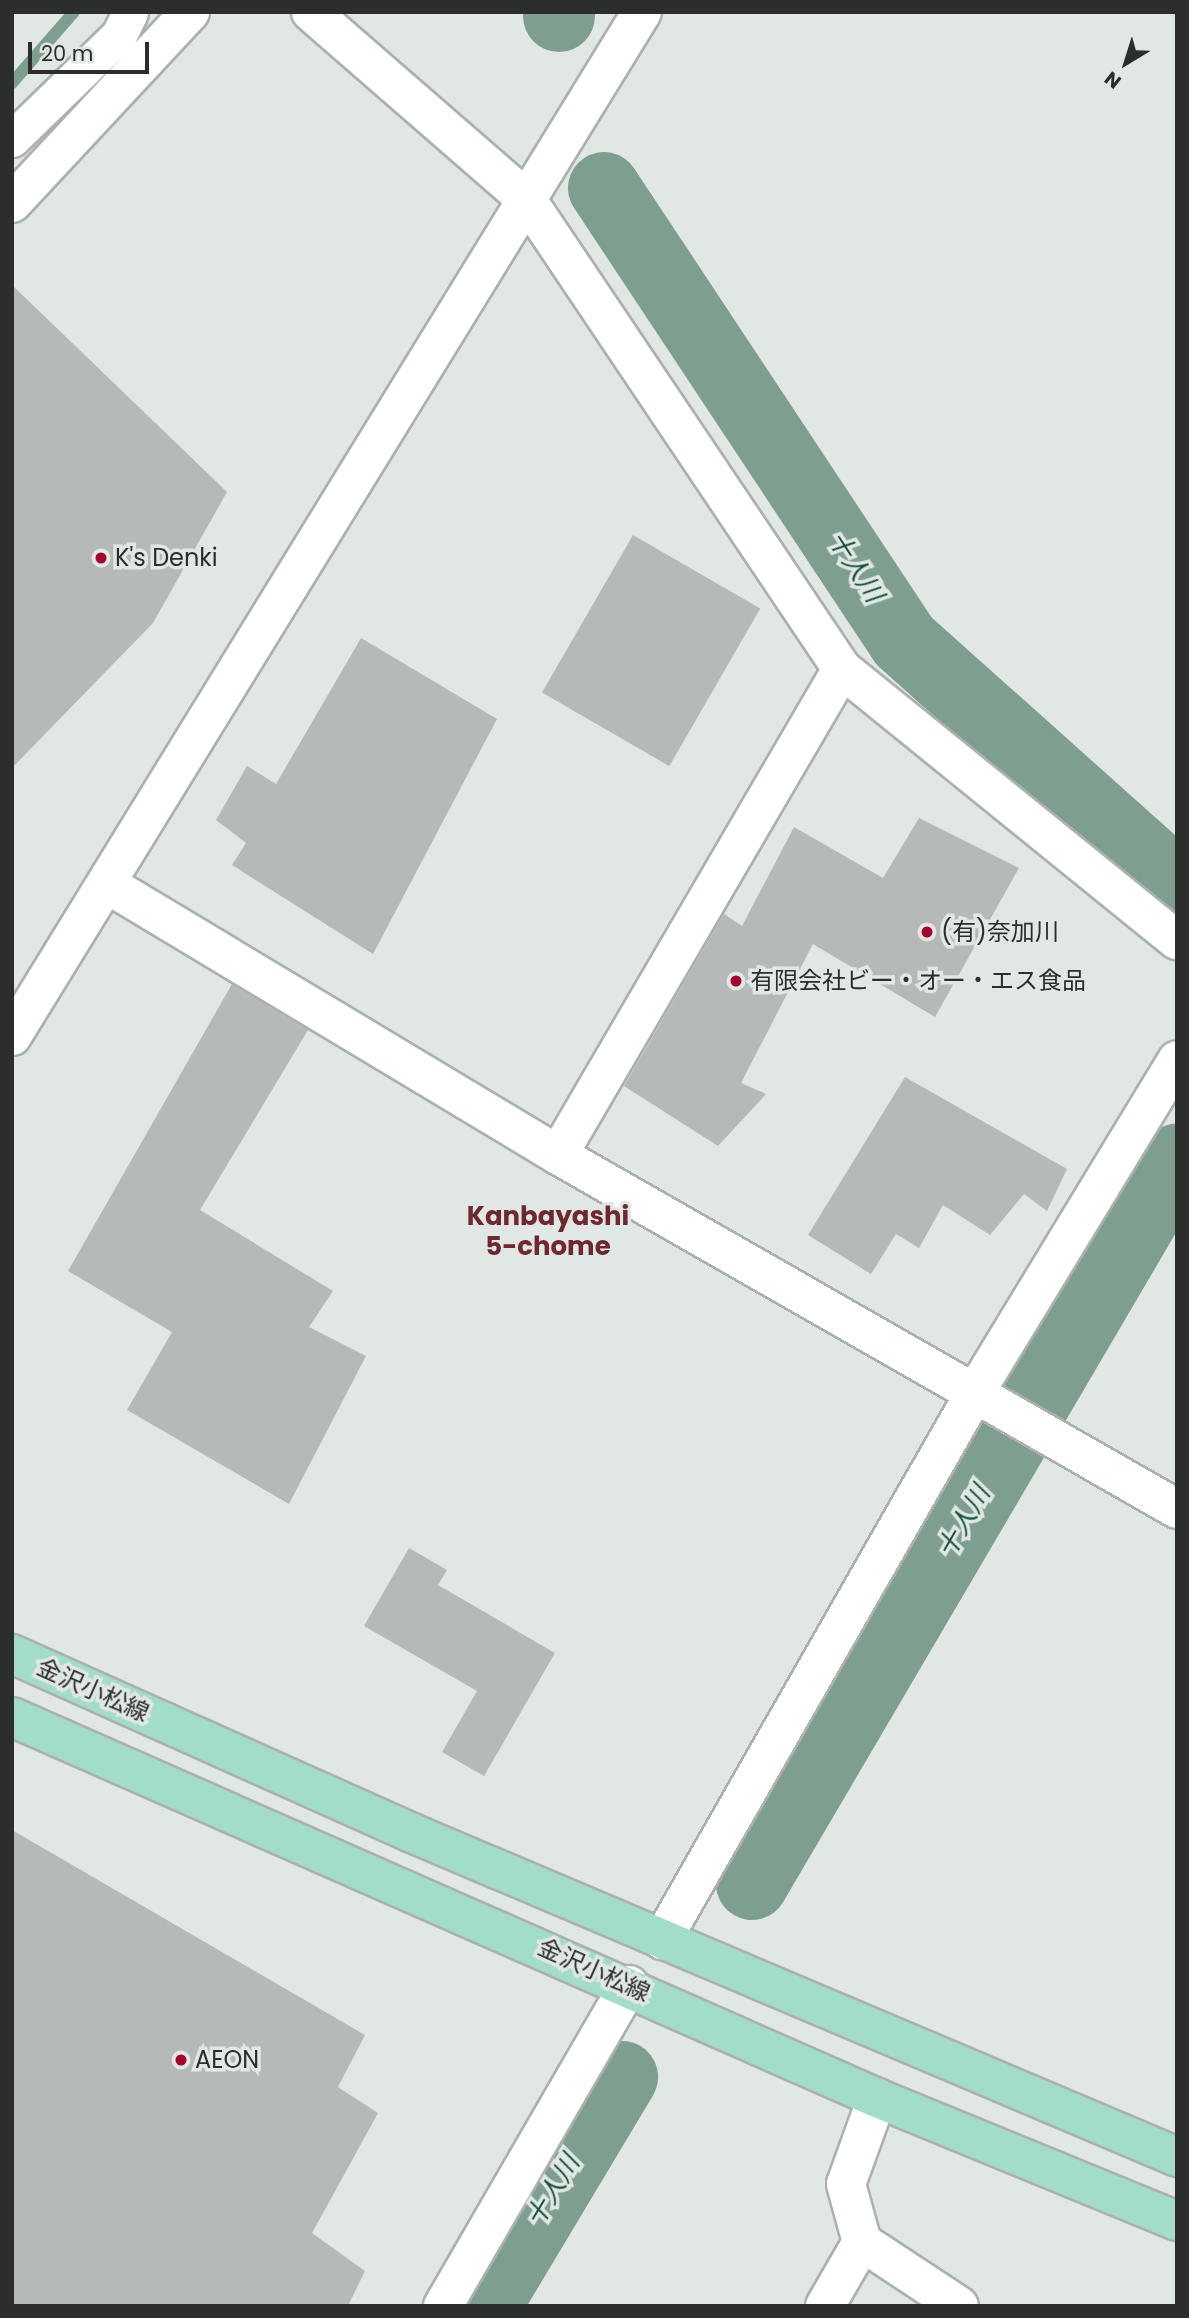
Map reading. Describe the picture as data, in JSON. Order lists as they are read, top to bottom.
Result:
{
  "streets": {
    "main road": ["金沢小松線"]
  },
  "districts": ["Kanbayashi 5-chome"],
  "water": ["十人川"],
  "places": [
    "K's Denki",
    "(有)奈加川",
    "有限会社ビー・オー・エス食品",
    "AEON"
  ],
  "scale_bar": "20 m",
  "north": "bottom left"
}
